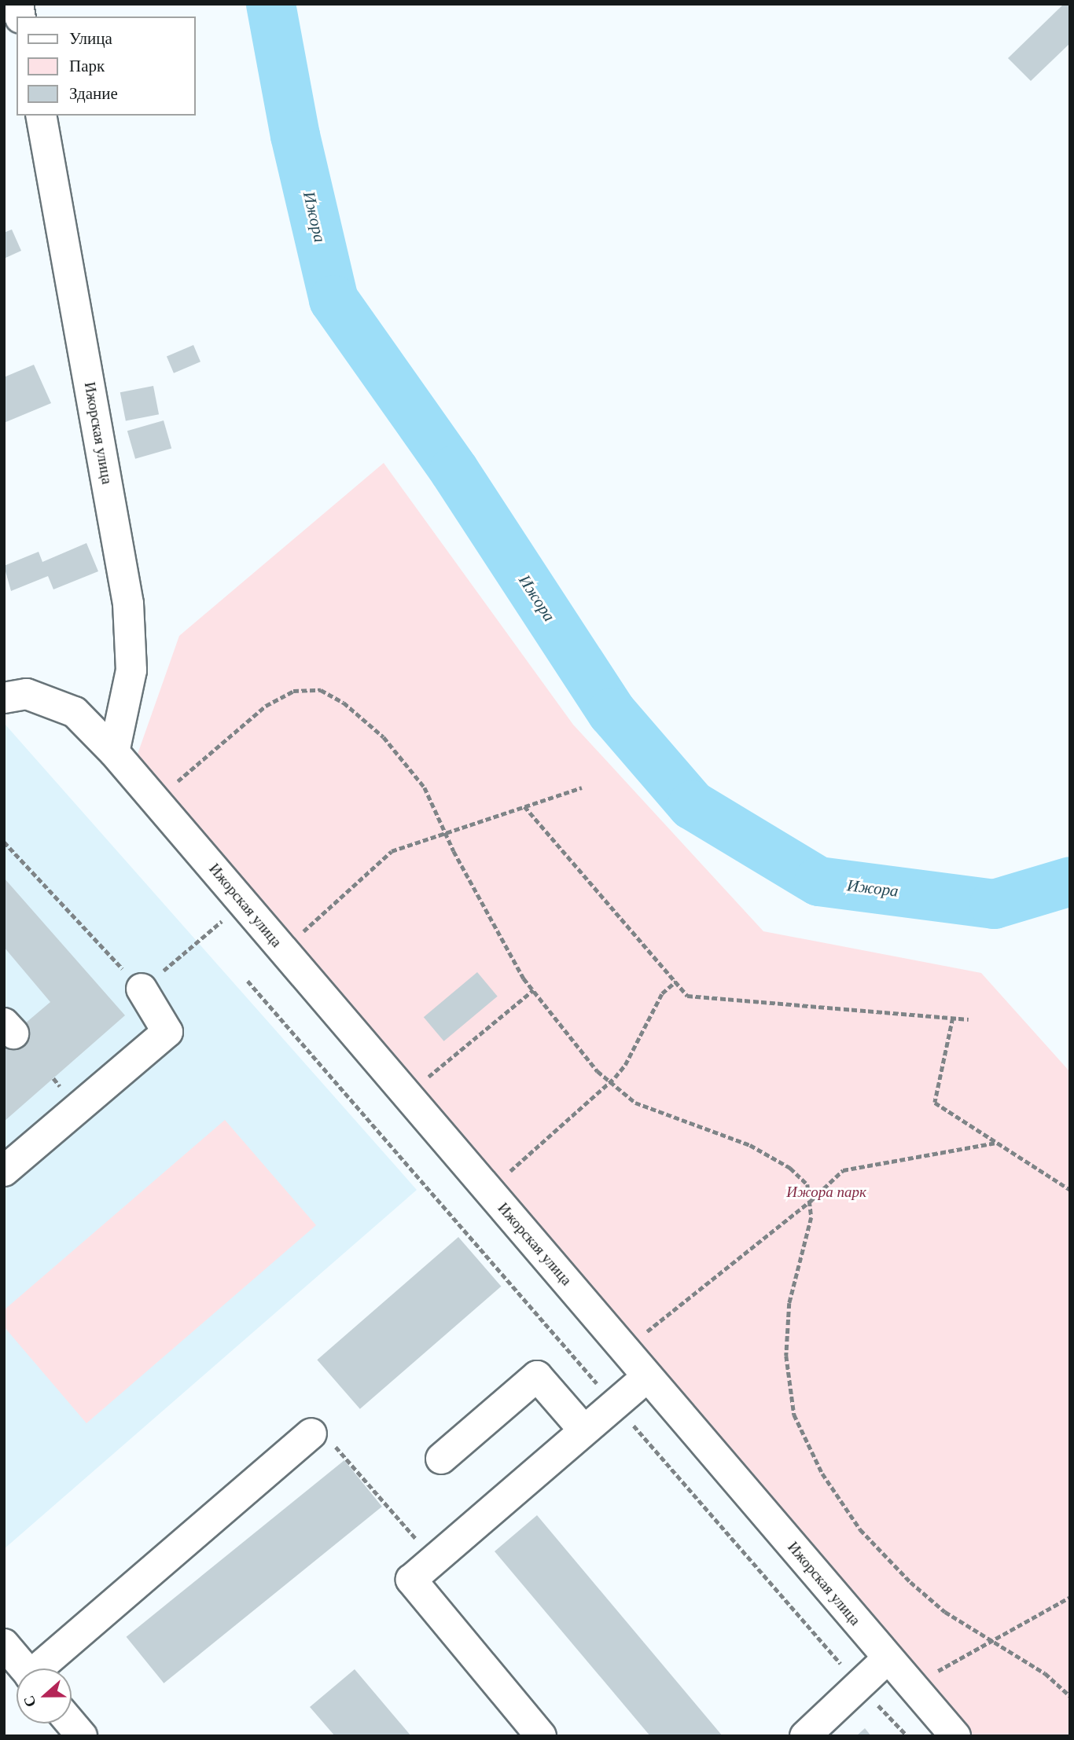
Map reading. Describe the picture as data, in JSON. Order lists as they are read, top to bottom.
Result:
{
  "streets": {
    "street": ["Ижорская улица"]
  },
  "water": ["Ижора"],
  "parks": ["Ижора парк"],
  "legend": ["Улица", "Парк", "Здание"],
  "north": "left"
}
